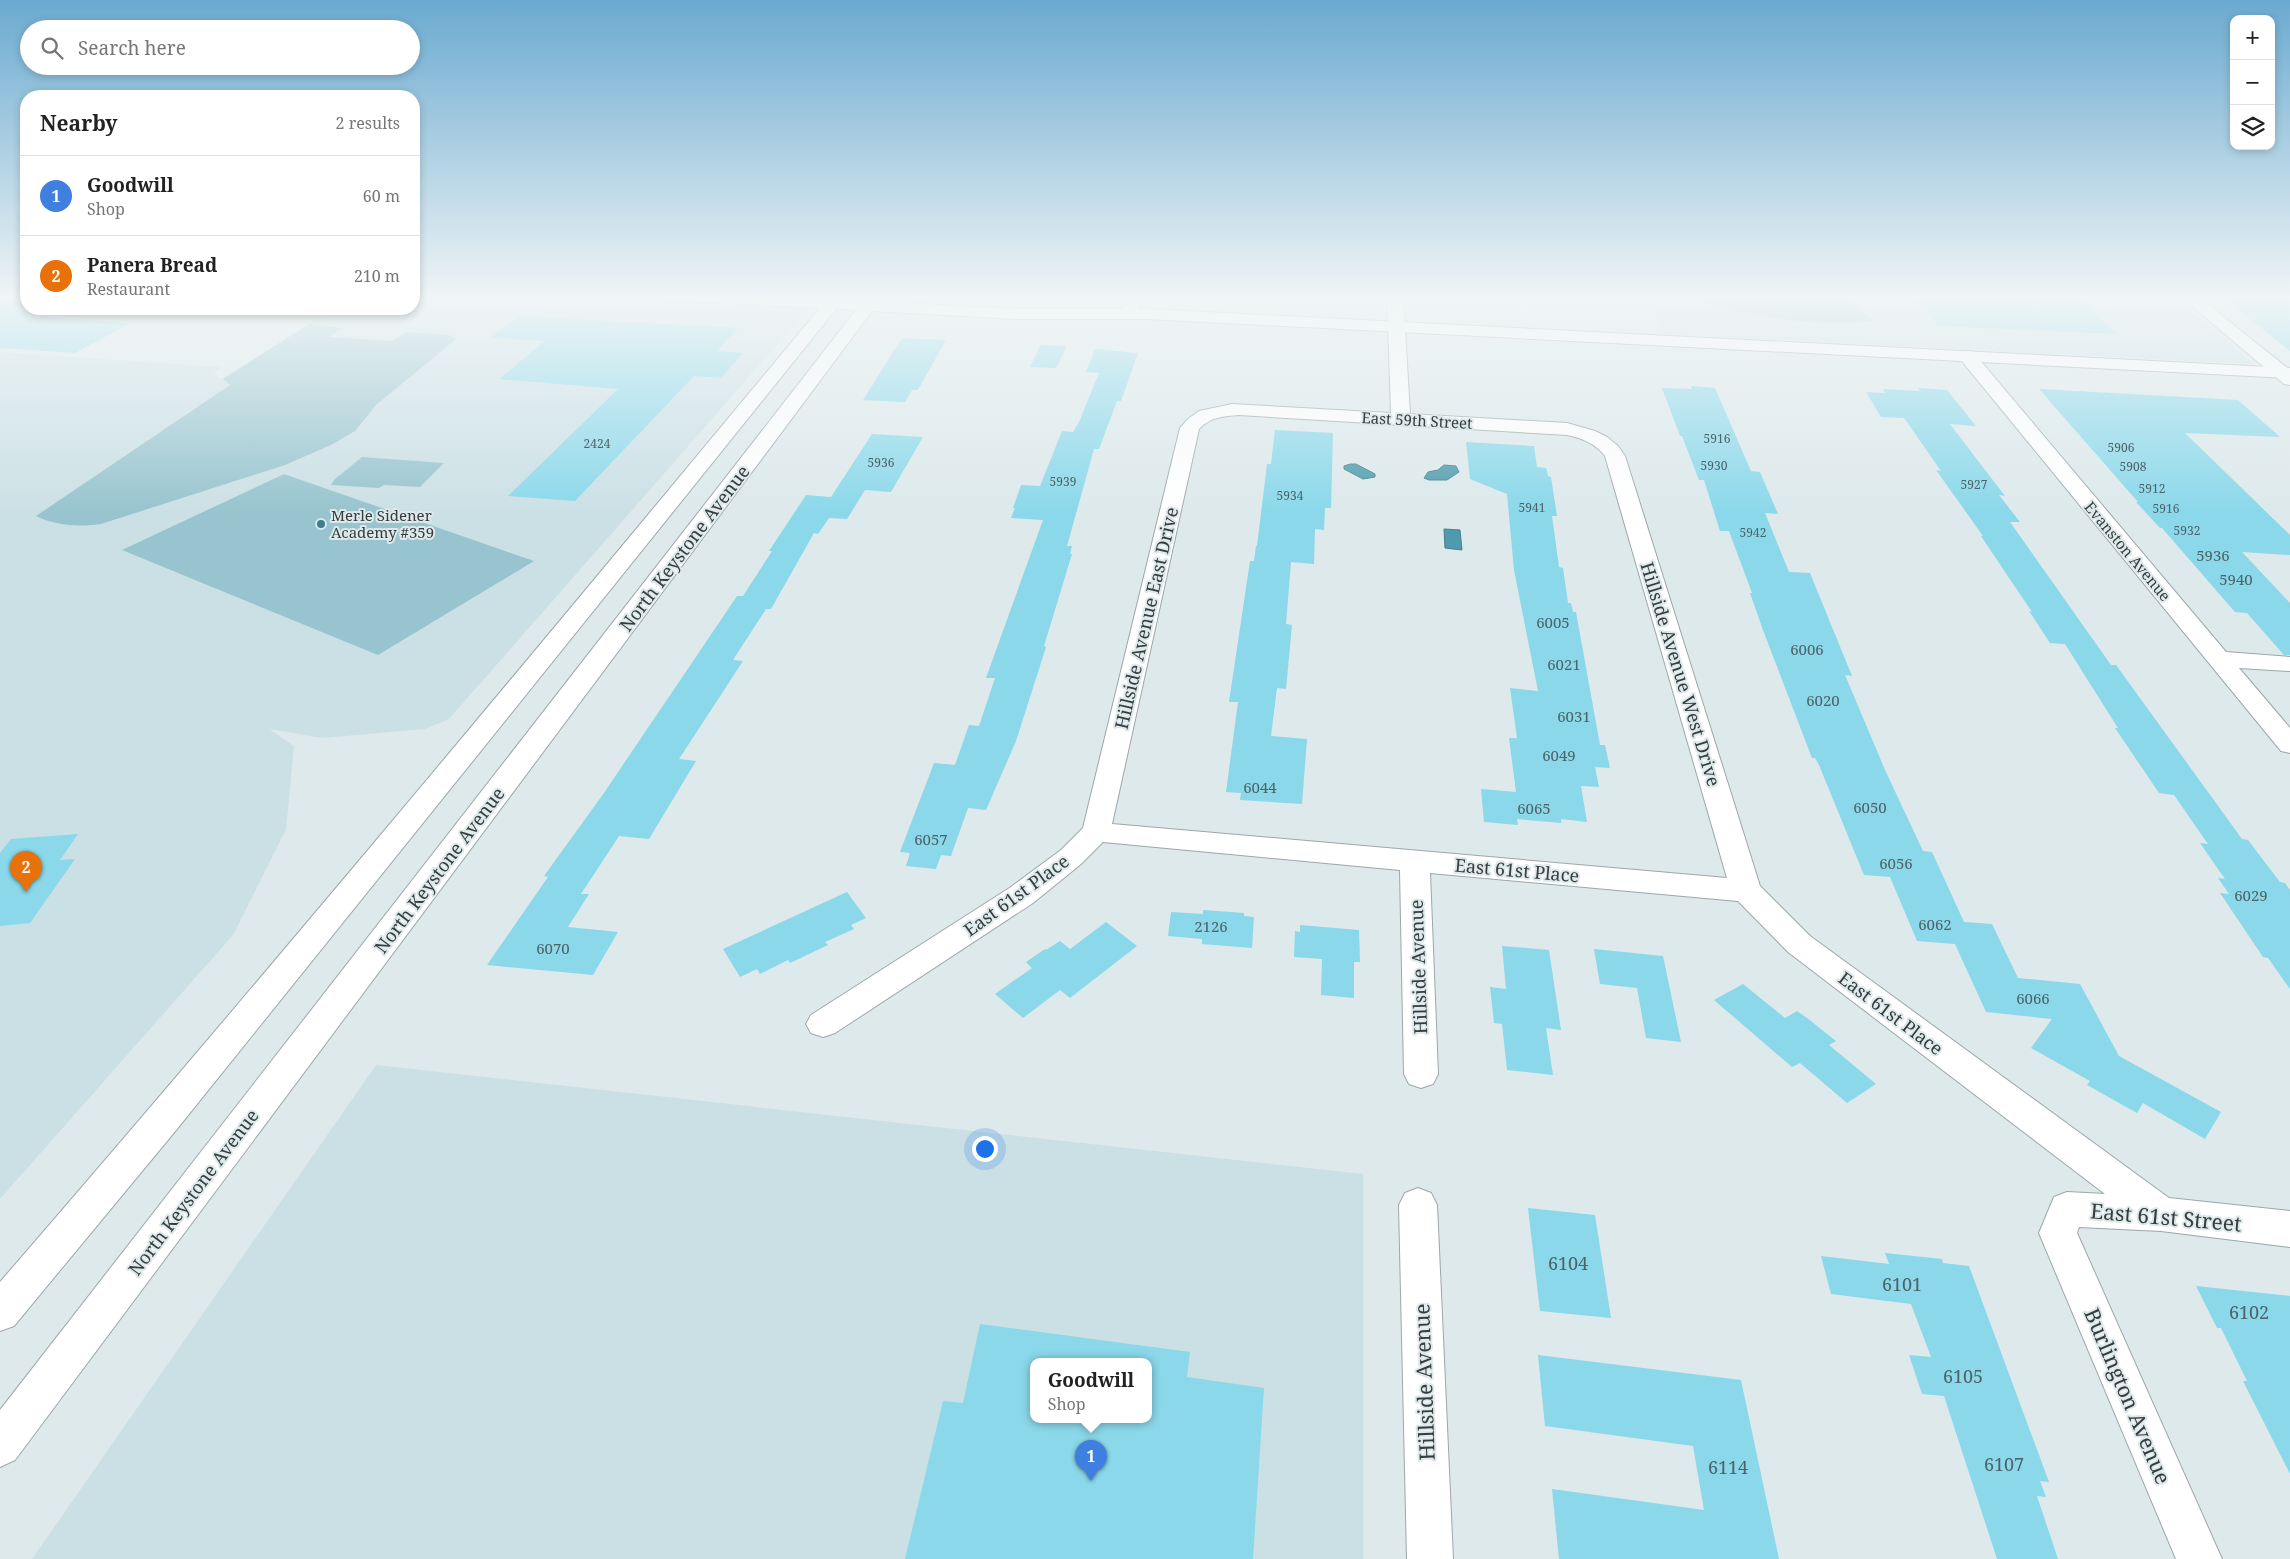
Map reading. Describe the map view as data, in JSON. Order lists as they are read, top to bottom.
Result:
{
  "streets": {
    "street": [
      "East 59th Street",
      "North Keystone Avenue",
      "Evanston Avenue",
      "Hillside Avenue East Drive",
      "Hillside Avenue West Drive",
      "East 61st Place",
      "Hillside Avenue",
      "East 61st Street",
      "Burlington Avenue"
    ]
  },
  "crossings": [
    ["East 59th Street", "Hillside Avenue East Drive"],
    ["East 59th Street", "Hillside Avenue West Drive"],
    ["Hillside Avenue East Drive", "East 61st Place"],
    ["Hillside Avenue West Drive", "East 61st Place"],
    ["East 61st Place", "Hillside Avenue"],
    ["East 61st Place", "East 61st Street"],
    ["East 61st Street", "Burlington Avenue"]
  ],
  "places": ["Merle Sidener Academy #359"],
  "house_numbers": [
    "5916",
    "2424",
    "5906",
    "5936",
    "5930",
    "5908",
    "5939",
    "5927",
    "5912",
    "5934",
    "5941",
    "5916",
    "5932",
    "5942",
    "5936",
    "5940",
    "6005",
    "6006",
    "6021",
    "6020",
    "6031",
    "6049",
    "6044",
    "6050",
    "6065",
    "6057",
    "6056",
    "6029",
    "6062",
    "2126",
    "6070",
    "6066",
    "6104",
    "6101",
    "6102",
    "6105",
    "6107",
    "6114"
  ],
  "page": {
    "map_buttons": ["+", "−"],
    "search": "Search here",
    "heading": ["Nearby", "2 results"],
    "list": [
      {
        "mark": "1",
        "name": "Goodwill",
        "note": "Shop",
        "value": "60 m"
      },
      {
        "mark": "2",
        "name": "Panera Bread",
        "note": "Restaurant",
        "value": "210 m"
      }
    ],
    "pins": ["2", "1"],
    "popup": ["Goodwill", "Shop"]
  }
}
